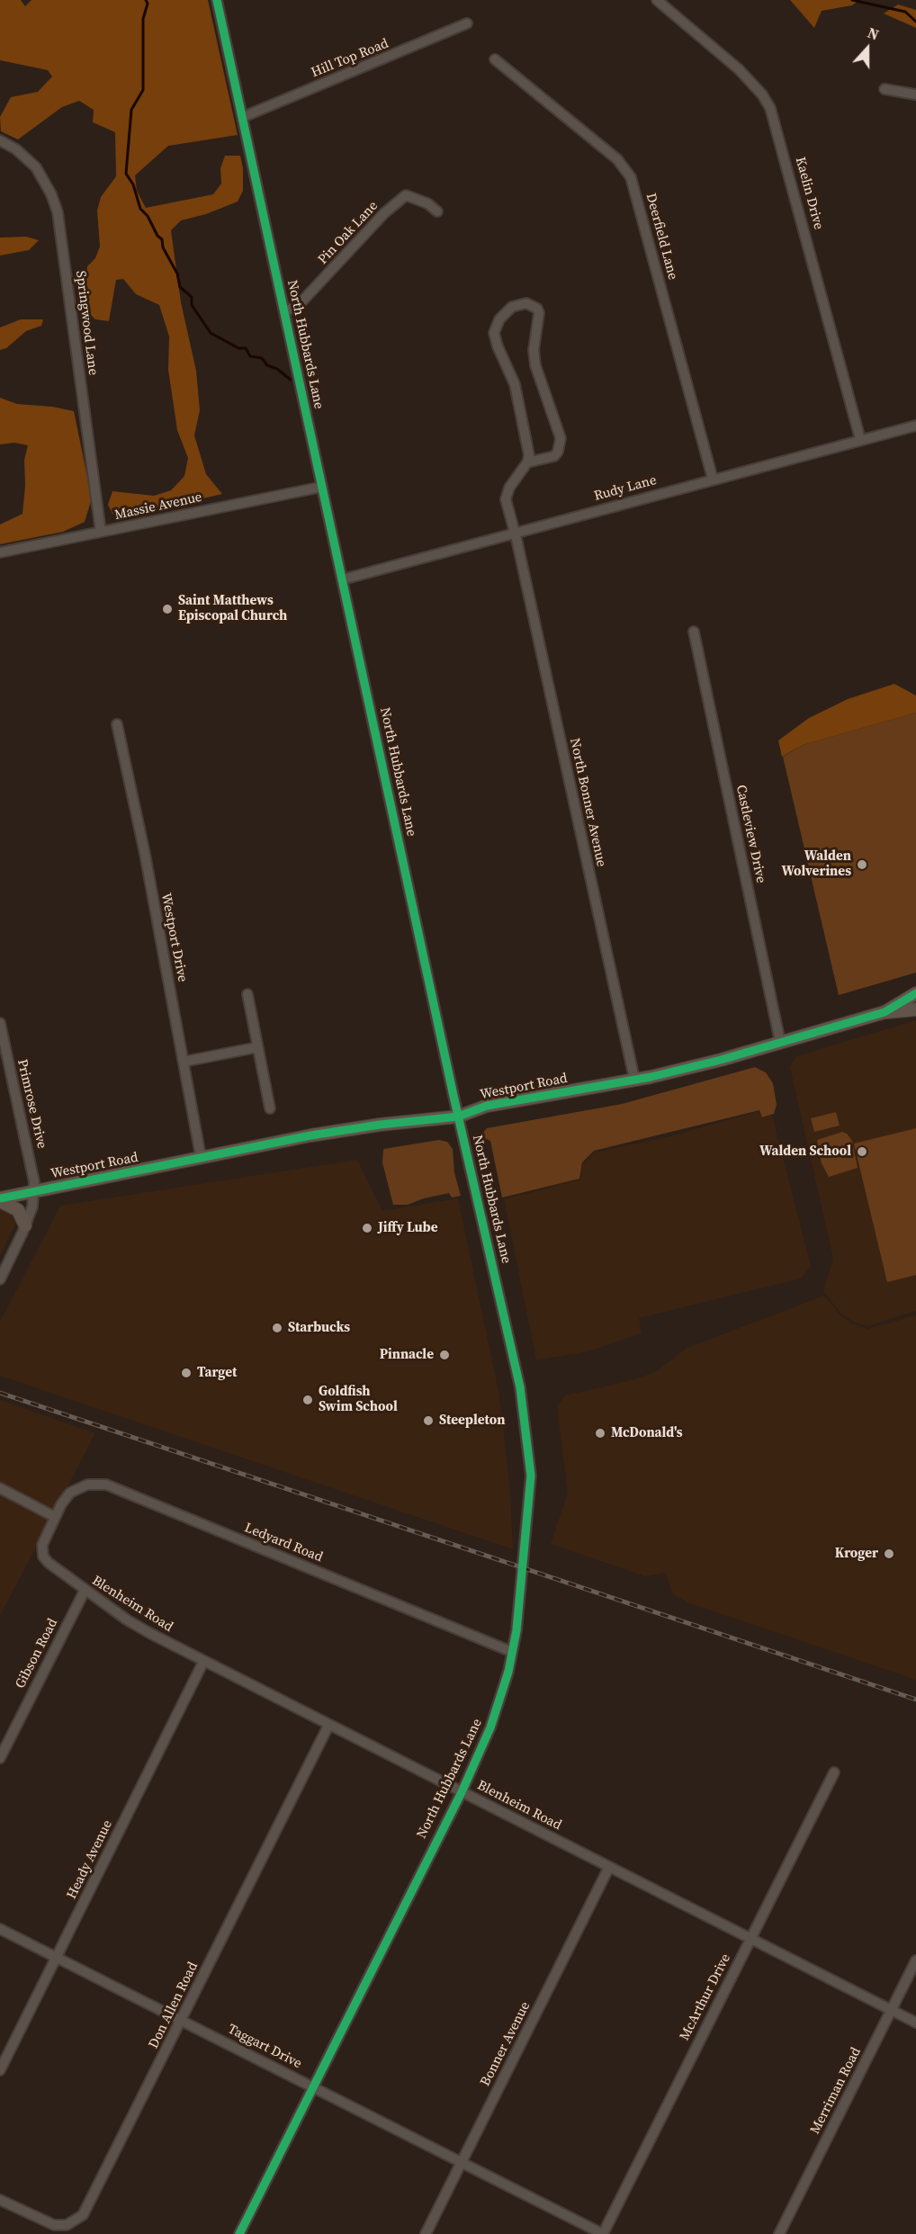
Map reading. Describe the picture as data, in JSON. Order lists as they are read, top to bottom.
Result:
{
  "streets": {
    "main road": ["Westport Road"],
    "street": [
      "Hill Top Road",
      "Kaelin Drive",
      "Pin Oak Lane",
      "Deerfield Lane",
      "Springwood Lane",
      "North Hubbards Lane",
      "Rudy Lane",
      "Massie Avenue",
      "North Bonner Avenue",
      "Castleview Drive",
      "Westport Drive",
      "Primrose Drive",
      "Ledyard Road",
      "Blenheim Road",
      "Gibson Road",
      "Heady Avenue",
      "McArthur Drive",
      "Don Allen Road",
      "Bonner Avenue",
      "Taggart Drive",
      "Merriman Road"
    ]
  },
  "crossings": [
    ["Hill Top Road", "North Hubbards Lane"],
    ["Kaelin Drive", "Rudy Lane"],
    ["Pin Oak Lane", "North Hubbards Lane"],
    ["Deerfield Lane", "Rudy Lane"],
    ["Springwood Lane", "Massie Avenue"],
    ["North Hubbards Lane", "Rudy Lane"],
    ["North Hubbards Lane", "Massie Avenue"],
    ["North Hubbards Lane", "Westport Road"],
    ["North Hubbards Lane", "Ledyard Road"],
    ["North Hubbards Lane", "Blenheim Road"],
    ["North Hubbards Lane", "Taggart Drive"],
    ["Rudy Lane", "North Bonner Avenue"],
    ["North Bonner Avenue", "Westport Road"],
    ["Castleview Drive", "Westport Road"],
    ["Westport Drive", "Westport Road"],
    ["Westport Road", "Primrose Drive"],
    ["Ledyard Road", "Blenheim Road"],
    ["Blenheim Road", "Gibson Road"],
    ["Blenheim Road", "Heady Avenue"],
    ["Blenheim Road", "McArthur Drive"],
    ["Blenheim Road", "Don Allen Road"],
    ["Blenheim Road", "Bonner Avenue"],
    ["Blenheim Road", "Merriman Road"],
    ["Heady Avenue", "Taggart Drive"],
    ["McArthur Drive", "Taggart Drive"],
    ["Don Allen Road", "Taggart Drive"],
    ["Bonner Avenue", "Taggart Drive"]
  ],
  "places": [
    "Saint Matthews Episcopal Church",
    "Walden Wolverines",
    "Walden School",
    "Jiffy Lube",
    "Starbucks",
    "Pinnacle",
    "Target",
    "Goldfish Swim School",
    "Steepleton",
    "McDonald's",
    "Kroger"
  ],
  "north": "top"
}
